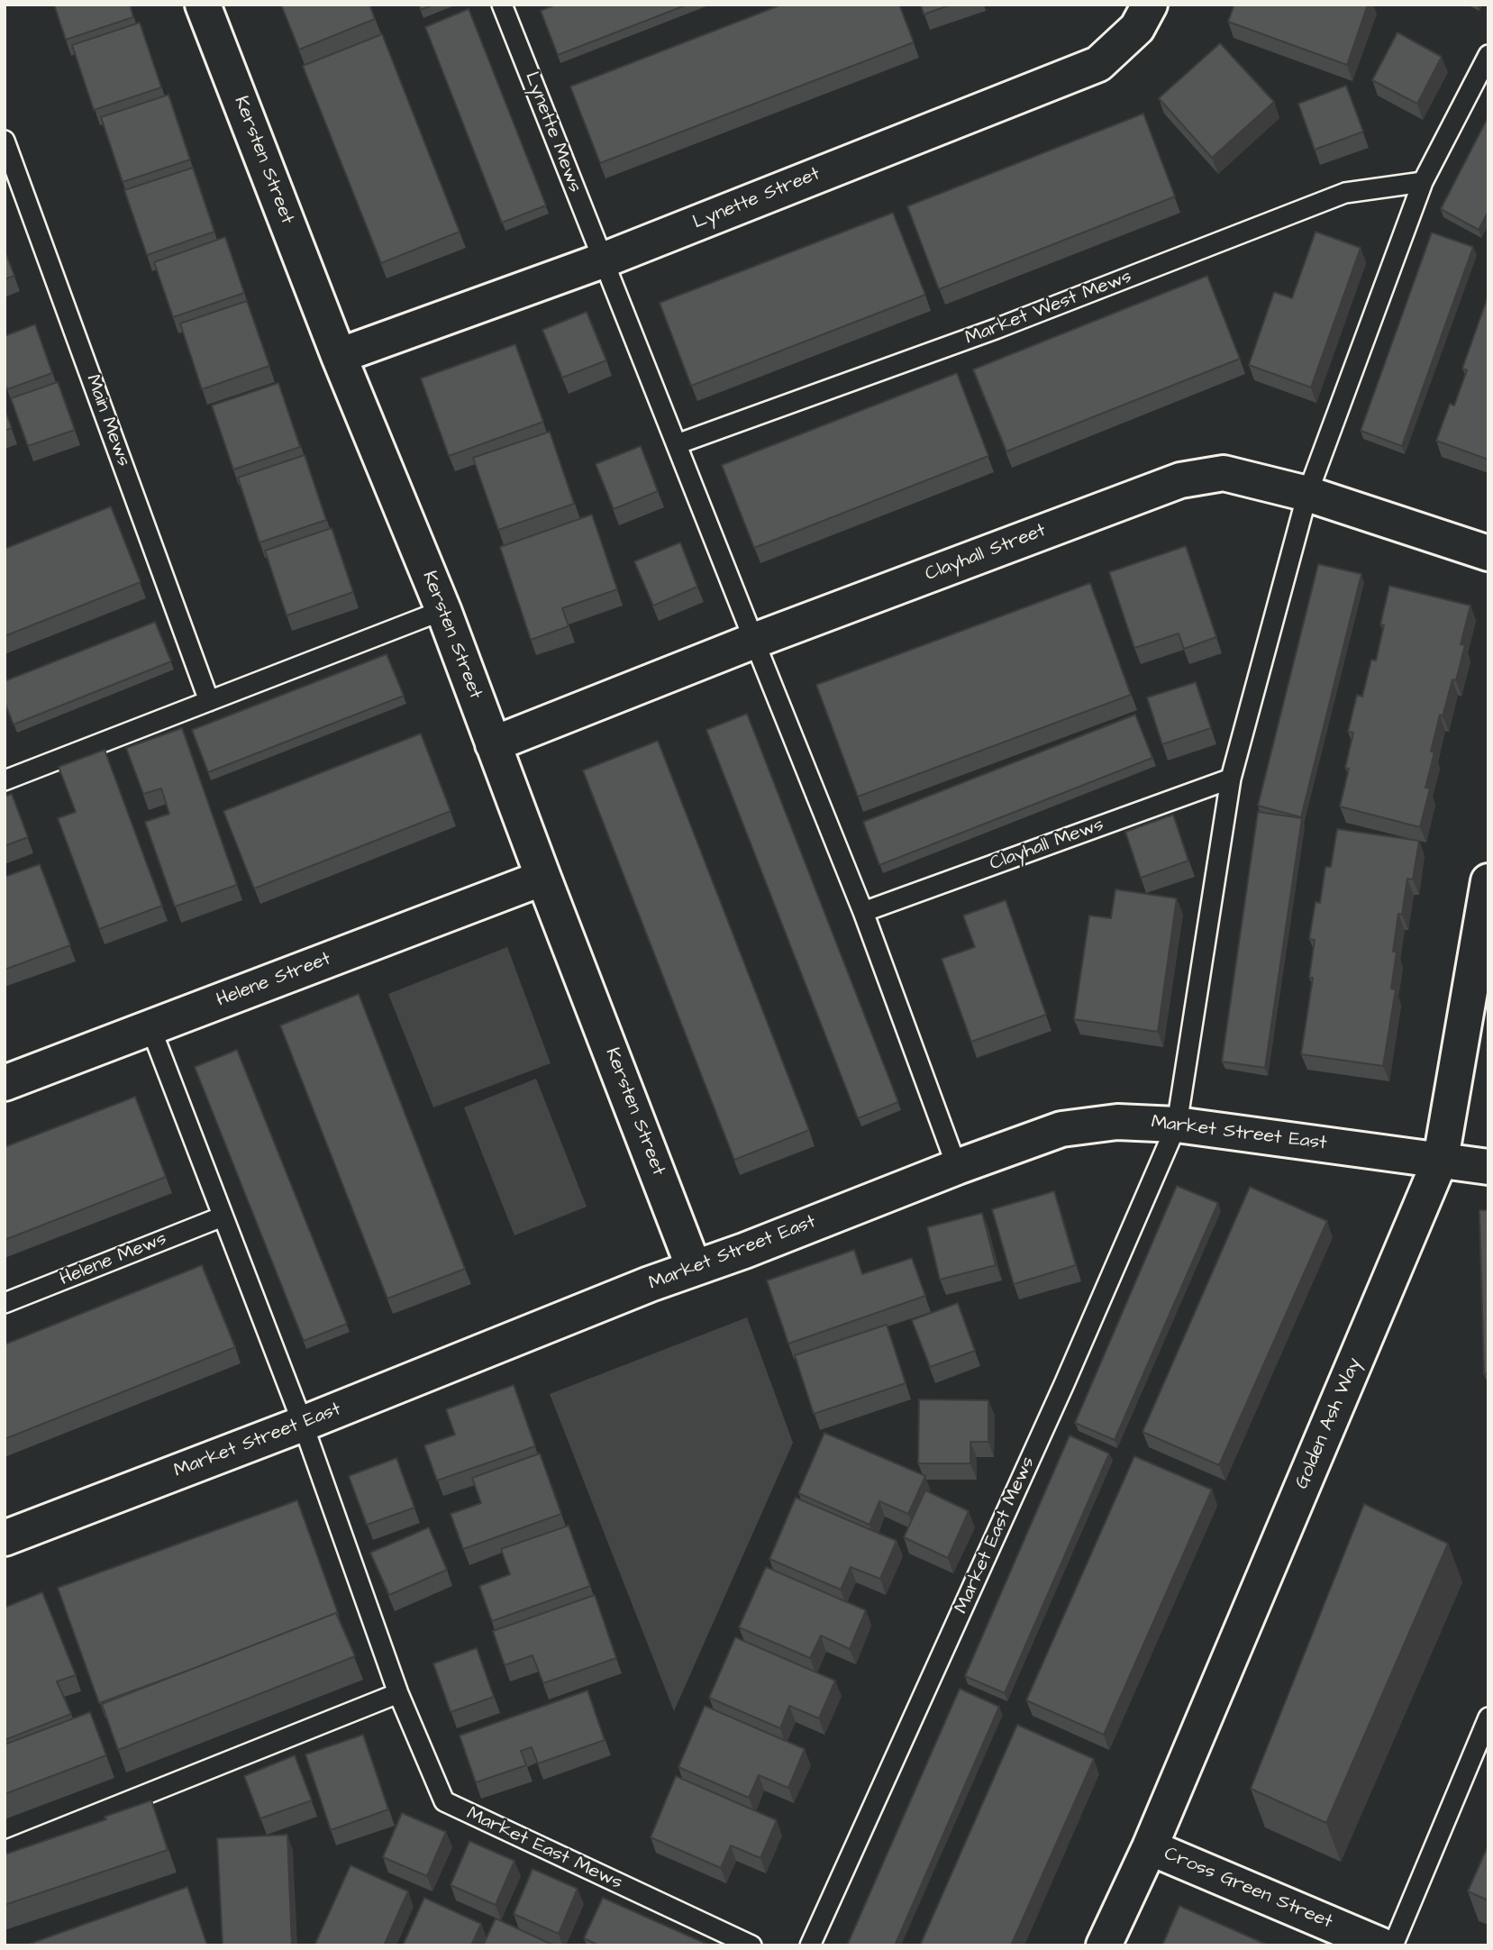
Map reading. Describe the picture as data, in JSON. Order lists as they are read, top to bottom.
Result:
{
  "streets": {
    "street": [
      "Kersten Street",
      "Lynette Street",
      "Clayhall Street",
      "Helene Street",
      "Market Street East",
      "Golden Ash Way",
      "Cross Green Street"
    ],
    "lane": [
      "Lynette Mews",
      "Market West Mews",
      "Main Mews",
      "Clayhall Mews",
      "Helene Mews",
      "Market East Mews"
    ]
  },
  "crossings": [
    ["Lynette Mews", "Lynette Street"],
    ["Kersten Street", "Lynette Street"],
    ["Kersten Street", "Clayhall Street"],
    ["Kersten Street", "Helene Street"],
    ["Kersten Street", "Market Street East"],
    ["Market Street East", "Golden Ash Way"],
    ["Market Street East", "Market East Mews"],
    ["Golden Ash Way", "Cross Green Street"]
  ]
}
